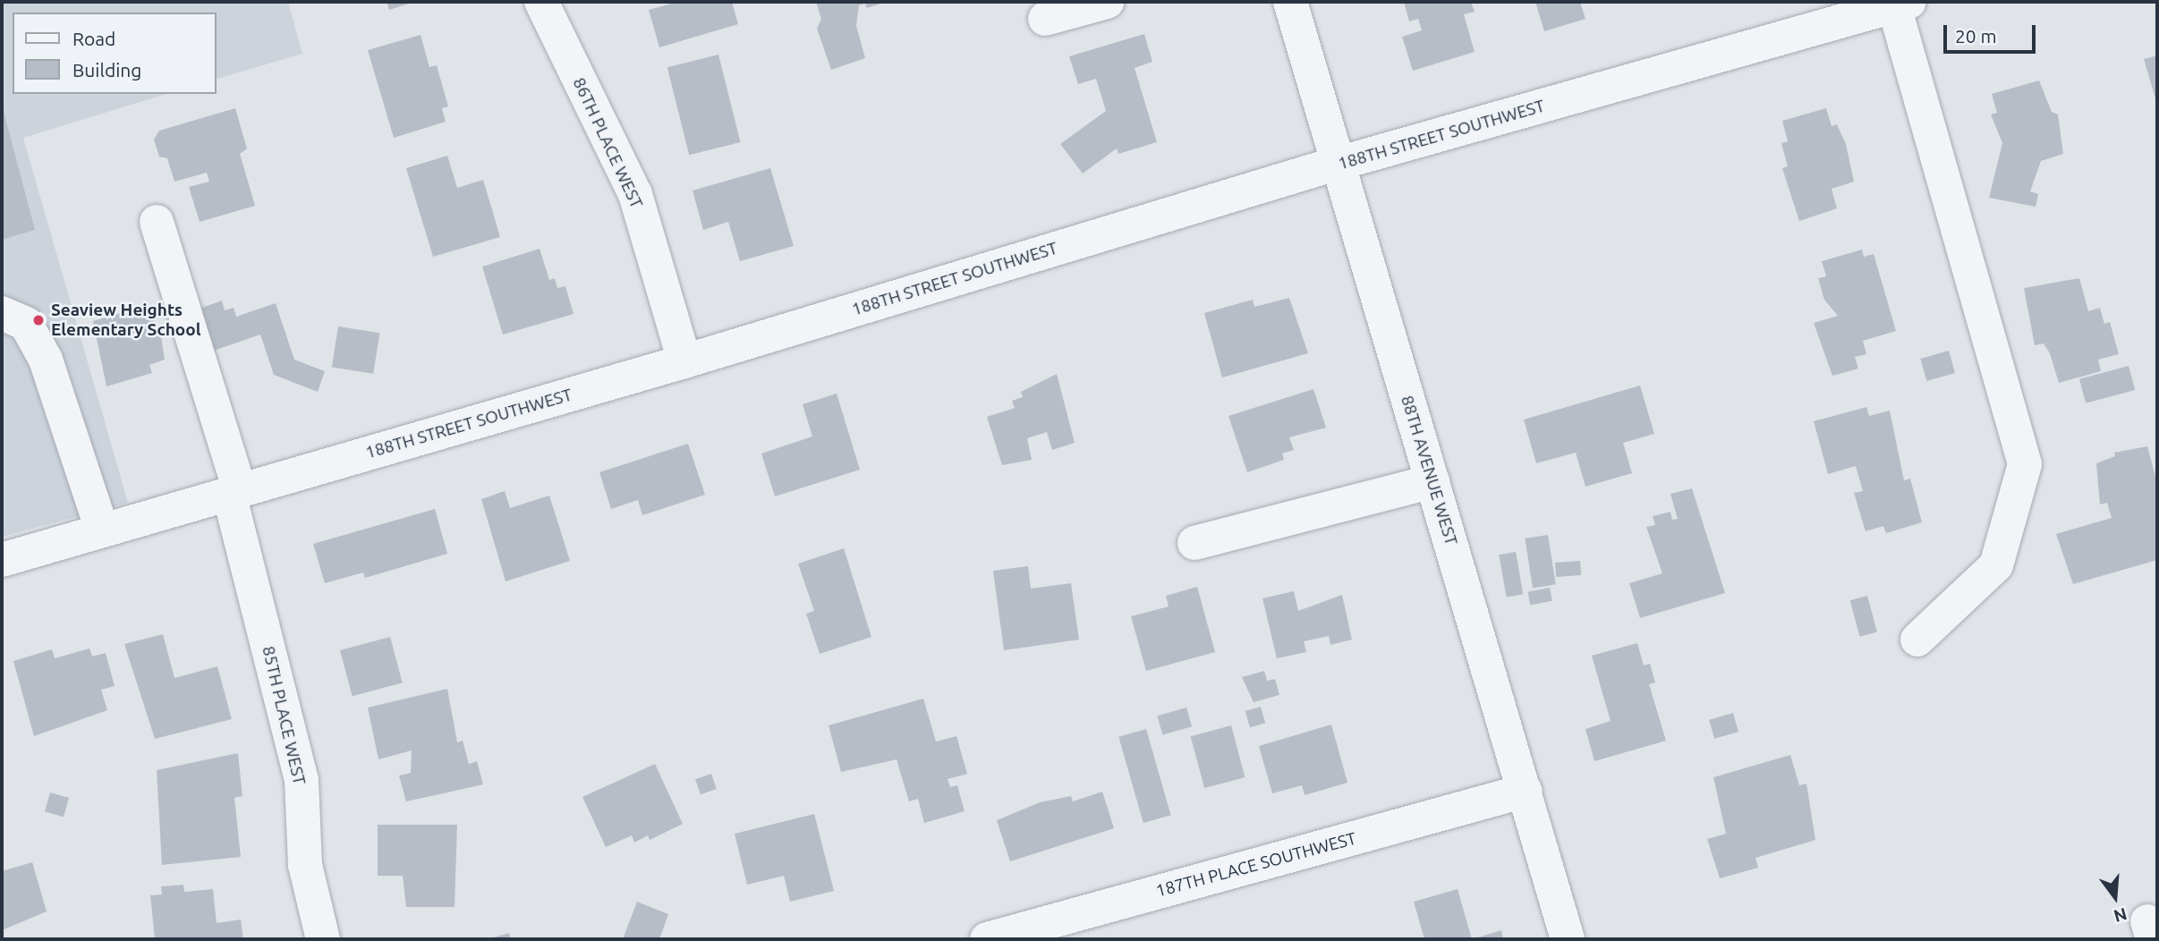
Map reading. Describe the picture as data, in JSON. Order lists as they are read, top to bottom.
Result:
{
  "streets": {
    "street": [
      "188TH STREET SOUTHWEST",
      "86TH PLACE WEST",
      "88TH AVENUE WEST",
      "85TH PLACE WEST",
      "187TH PLACE SOUTHWEST"
    ]
  },
  "crossings": [
    ["188TH STREET SOUTHWEST", "86TH PLACE WEST"],
    ["188TH STREET SOUTHWEST", "88TH AVENUE WEST"],
    ["188TH STREET SOUTHWEST", "85TH PLACE WEST"],
    ["88TH AVENUE WEST", "187TH PLACE SOUTHWEST"]
  ],
  "places": ["Seaview Heights Elementary School"],
  "legend": ["Road", "Building"],
  "scale_bar": "20 m",
  "north": "bottom"
}
